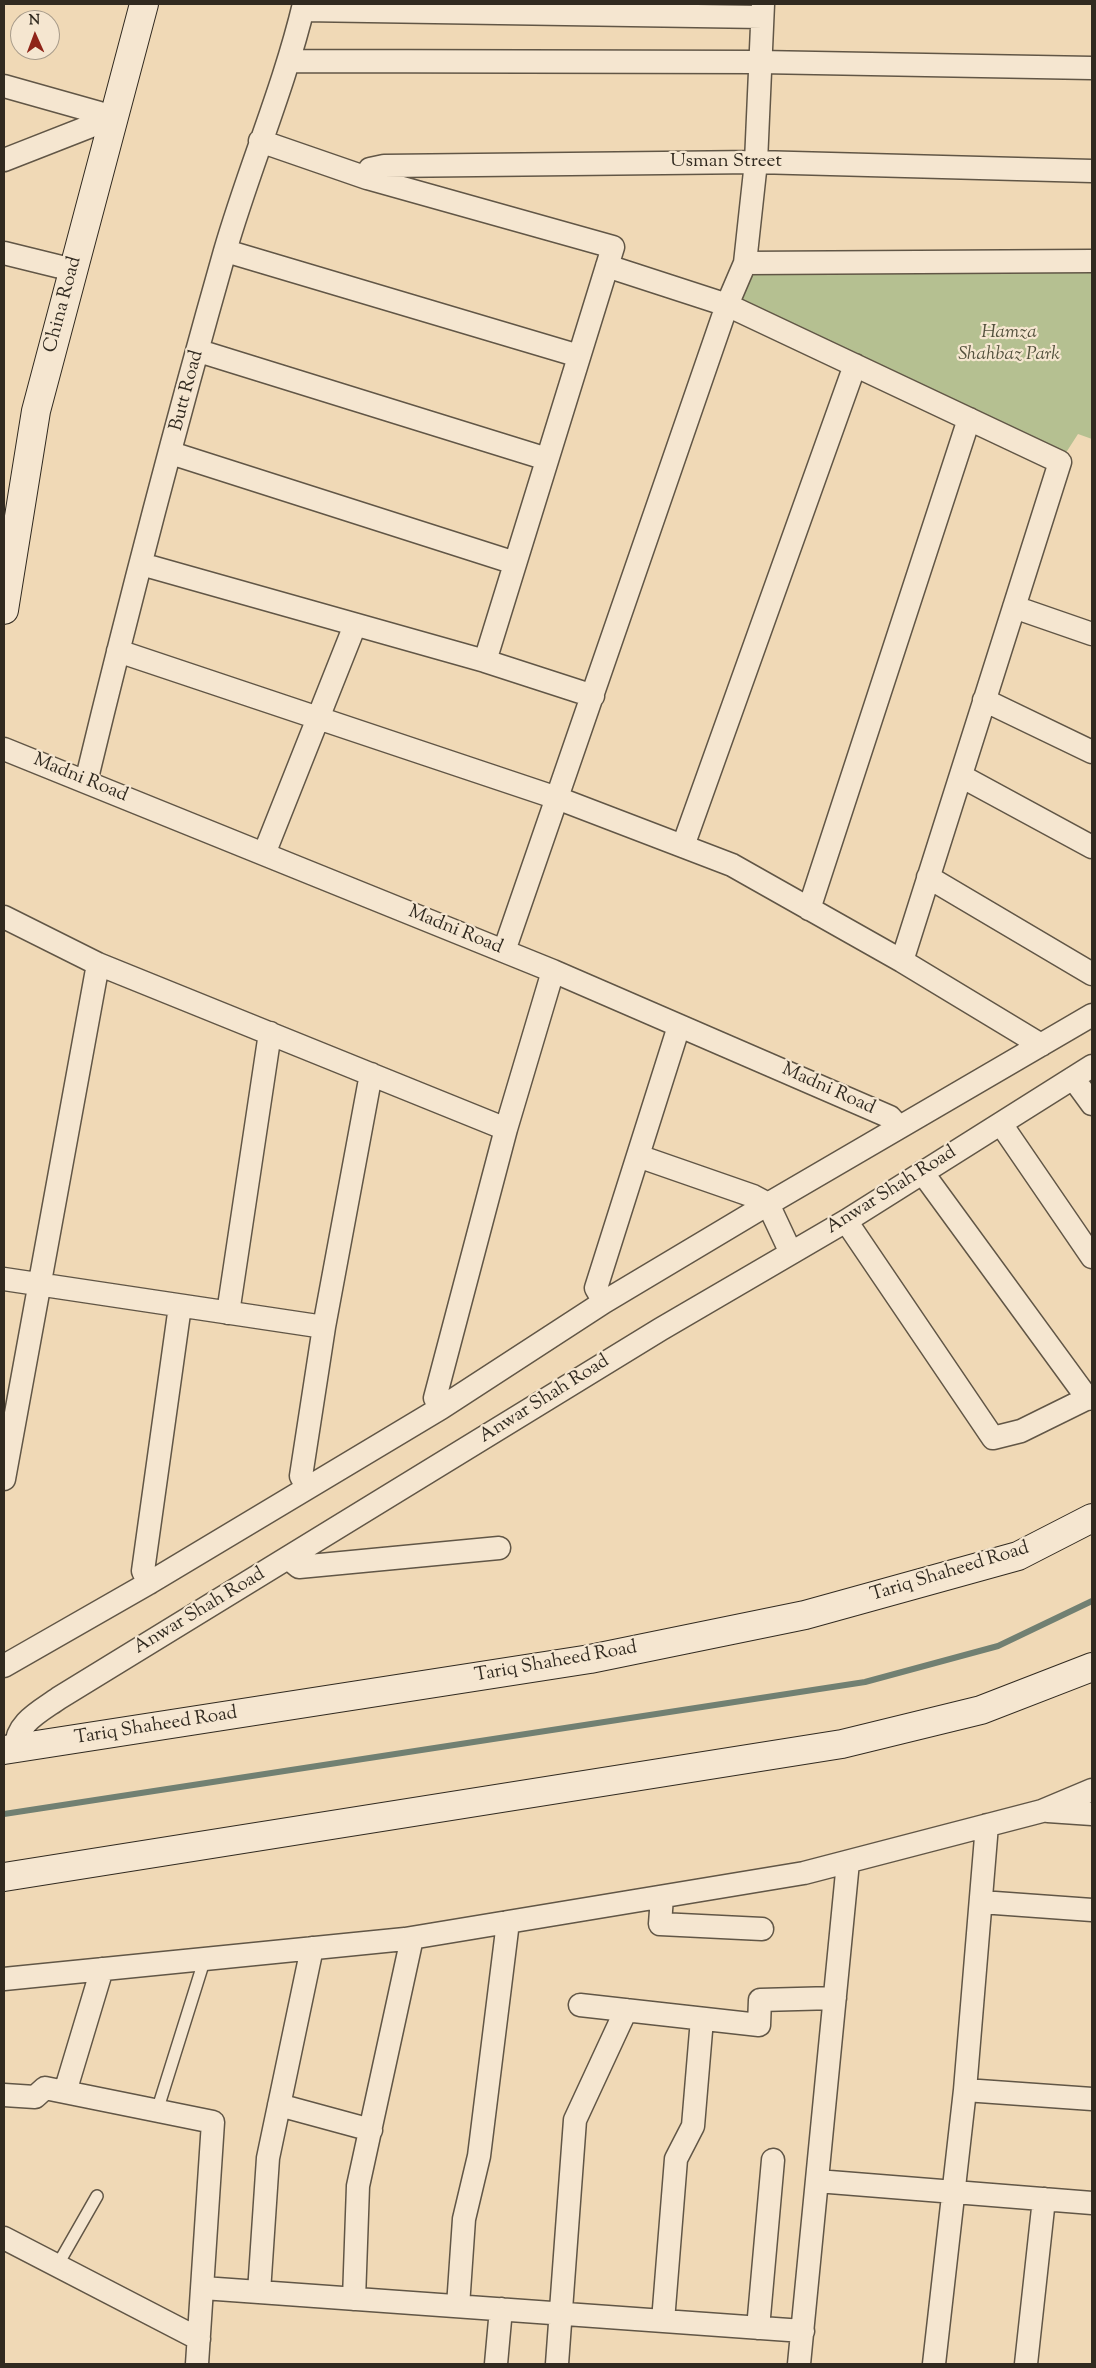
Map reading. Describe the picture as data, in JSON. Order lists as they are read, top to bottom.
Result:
{
  "streets": {
    "main road": ["China Road", "Tariq Shaheed Road"],
    "street": [
      "Usman Street",
      "Butt Road",
      "Madni Road",
      "Anwar Shah Road"
    ]
  },
  "crossings": [
    ["Butt Road", "Madni Road"],
    ["Anwar Shah Road", "Tariq Shaheed Road"]
  ],
  "parks": ["Hamza Shahbaz Park"],
  "north": "top"
}
